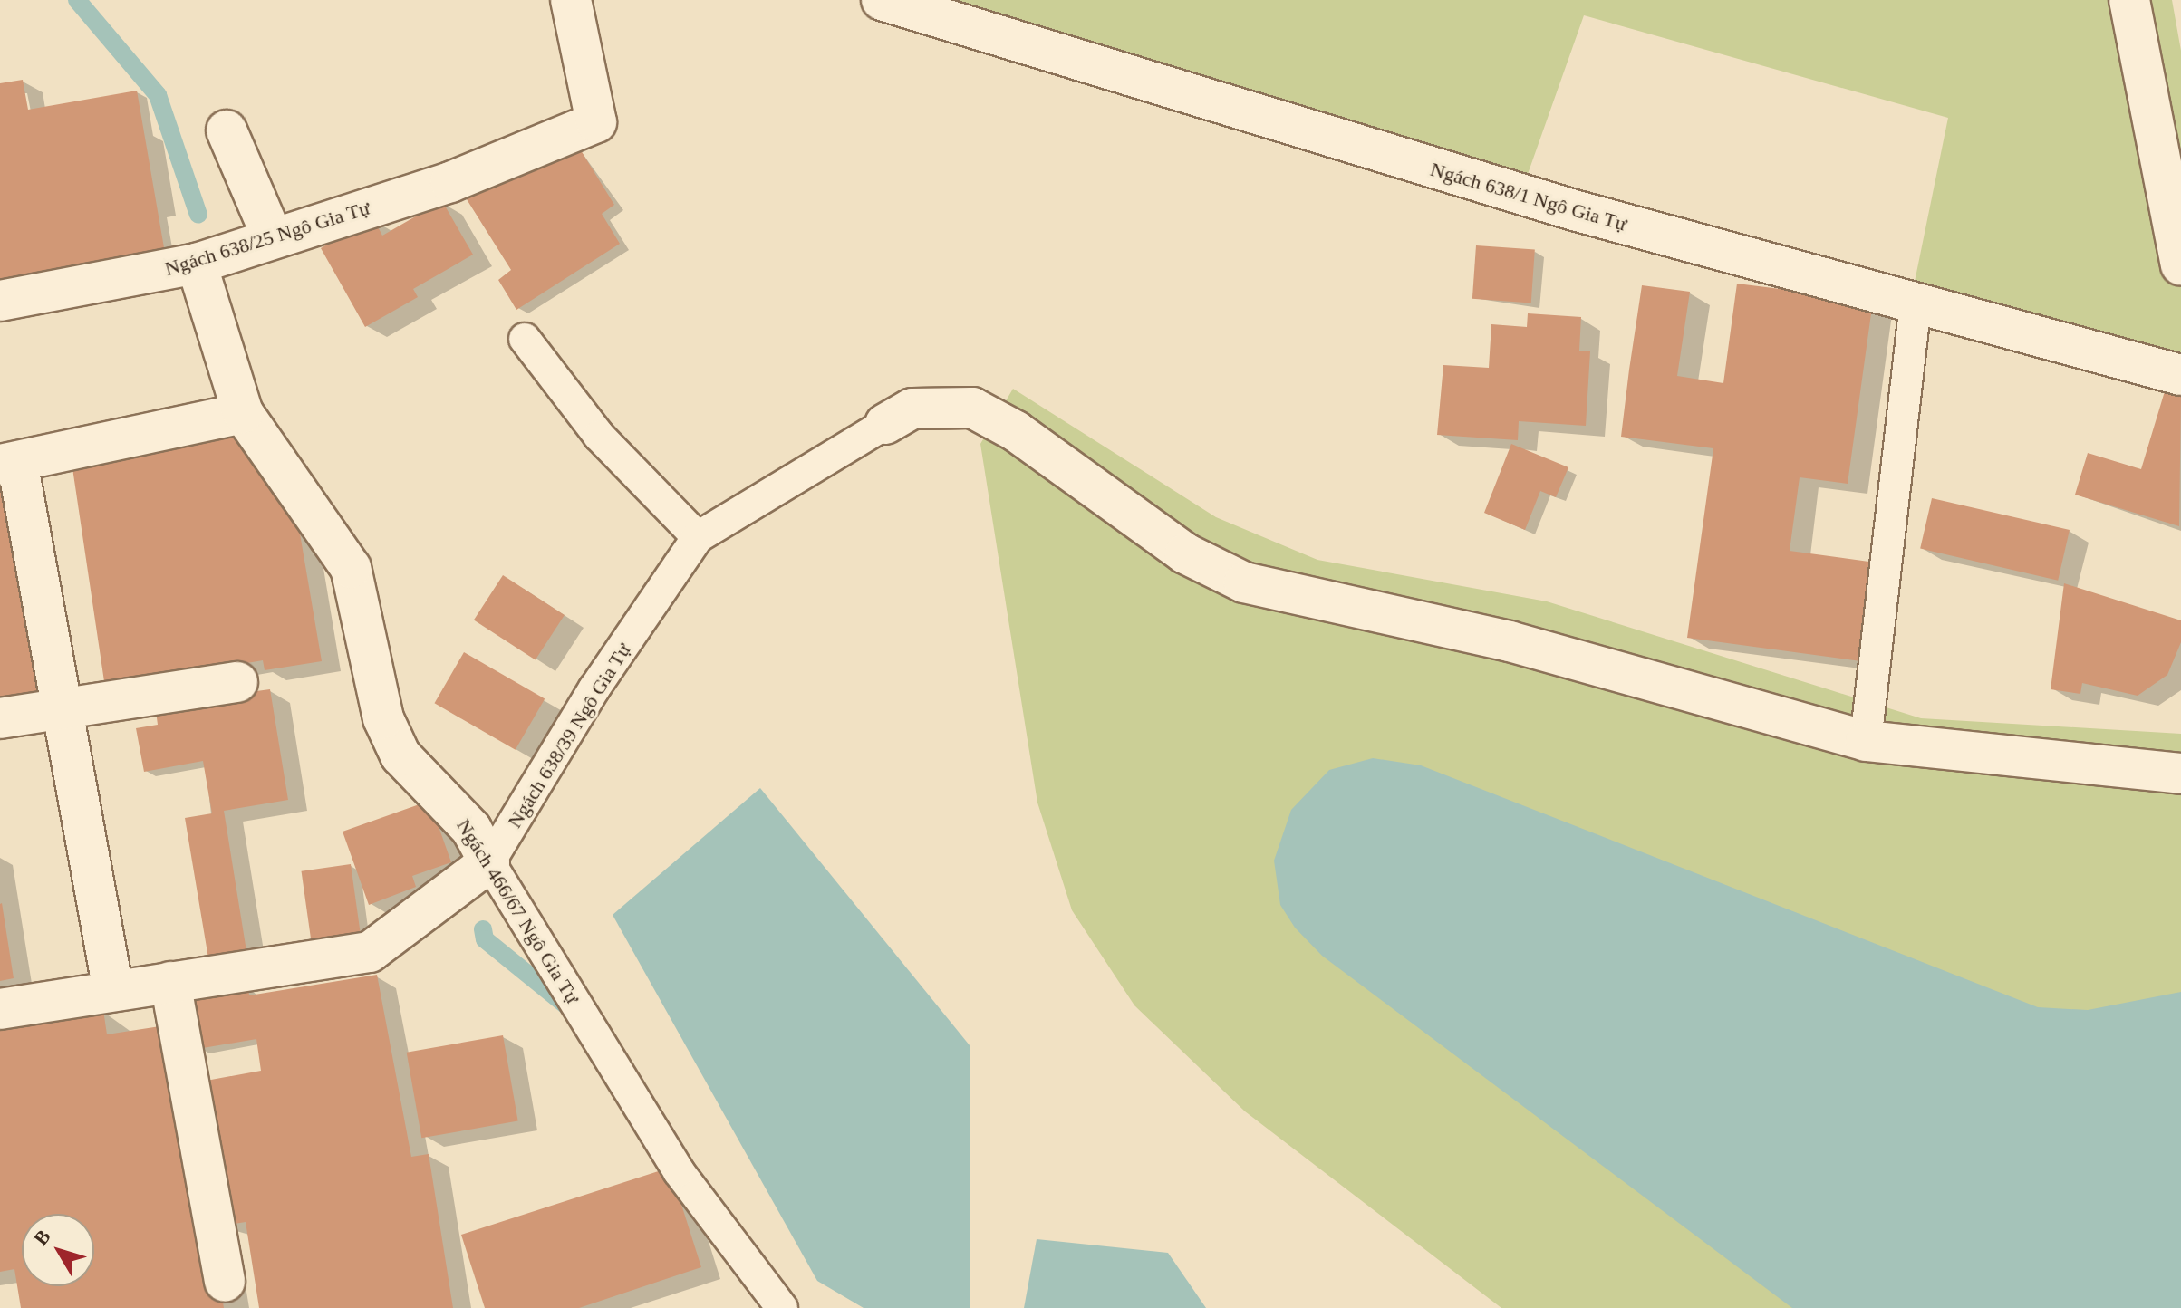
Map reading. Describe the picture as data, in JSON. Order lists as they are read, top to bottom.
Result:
{
  "streets": {
    "street": [
      "Ngách 638/1 Ngô Gia Tự",
      "Ngách 638/25 Ngô Gia Tự",
      "Ngách 638/39 Ngô Gia Tự",
      "Ngách 466/67 Ngô Gia Tự"
    ]
  },
  "crossings": [
    ["Ngách 638/25 Ngô Gia Tự", "Ngách 466/67 Ngô Gia Tự"],
    ["Ngách 638/39 Ngô Gia Tự", "Ngách 466/67 Ngô Gia Tự"]
  ],
  "north": "top left"
}
